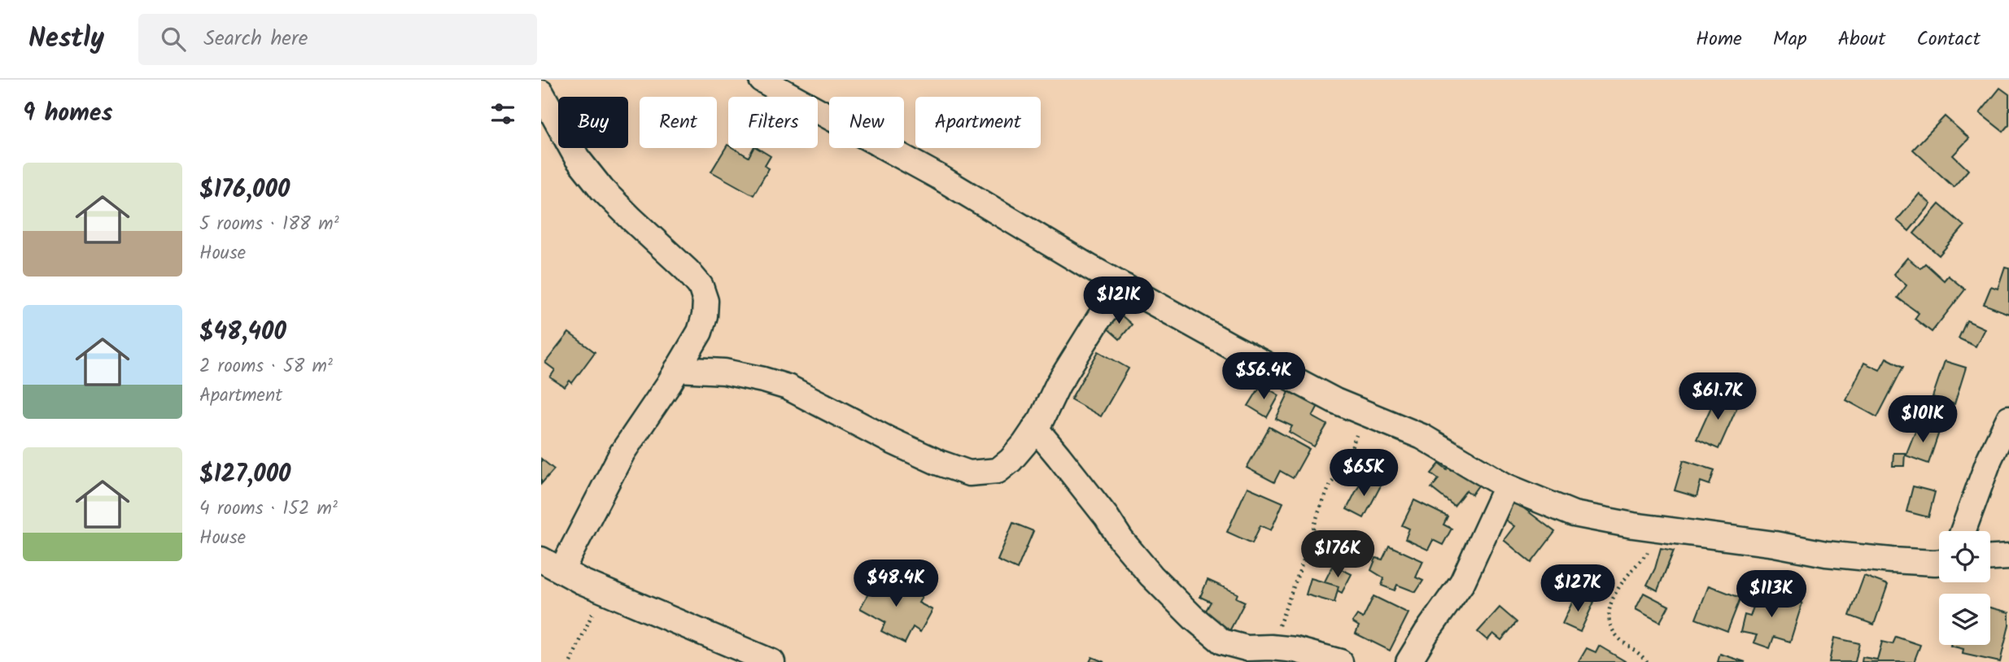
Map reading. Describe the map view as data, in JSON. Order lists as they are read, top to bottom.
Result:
{
  "page": {
    "header": "Nestly",
    "search": "Search here",
    "nav": [
      "Home",
      "Map",
      "About",
      "Contact"
    ],
    "heading": "9 homes",
    "chip": [
      "Buy",
      "Rent",
      "Filters",
      "New",
      "Apartment"
    ],
    "list": [
      {
        "name": "$176,000",
        "note": "5 rooms · 188 m² · House"
      },
      {
        "name": "$48,400",
        "note": "2 rooms · 58 m² · Apartment"
      },
      {
        "name": "$127,000",
        "note": "4 rooms · 152 m² · House"
      }
    ],
    "price": [
      "$121K",
      "$56.4K",
      "$61.7K",
      "$101K",
      "$65K",
      "$176K",
      "$48.4K",
      "$127K",
      "$113K"
    ]
  }
}
